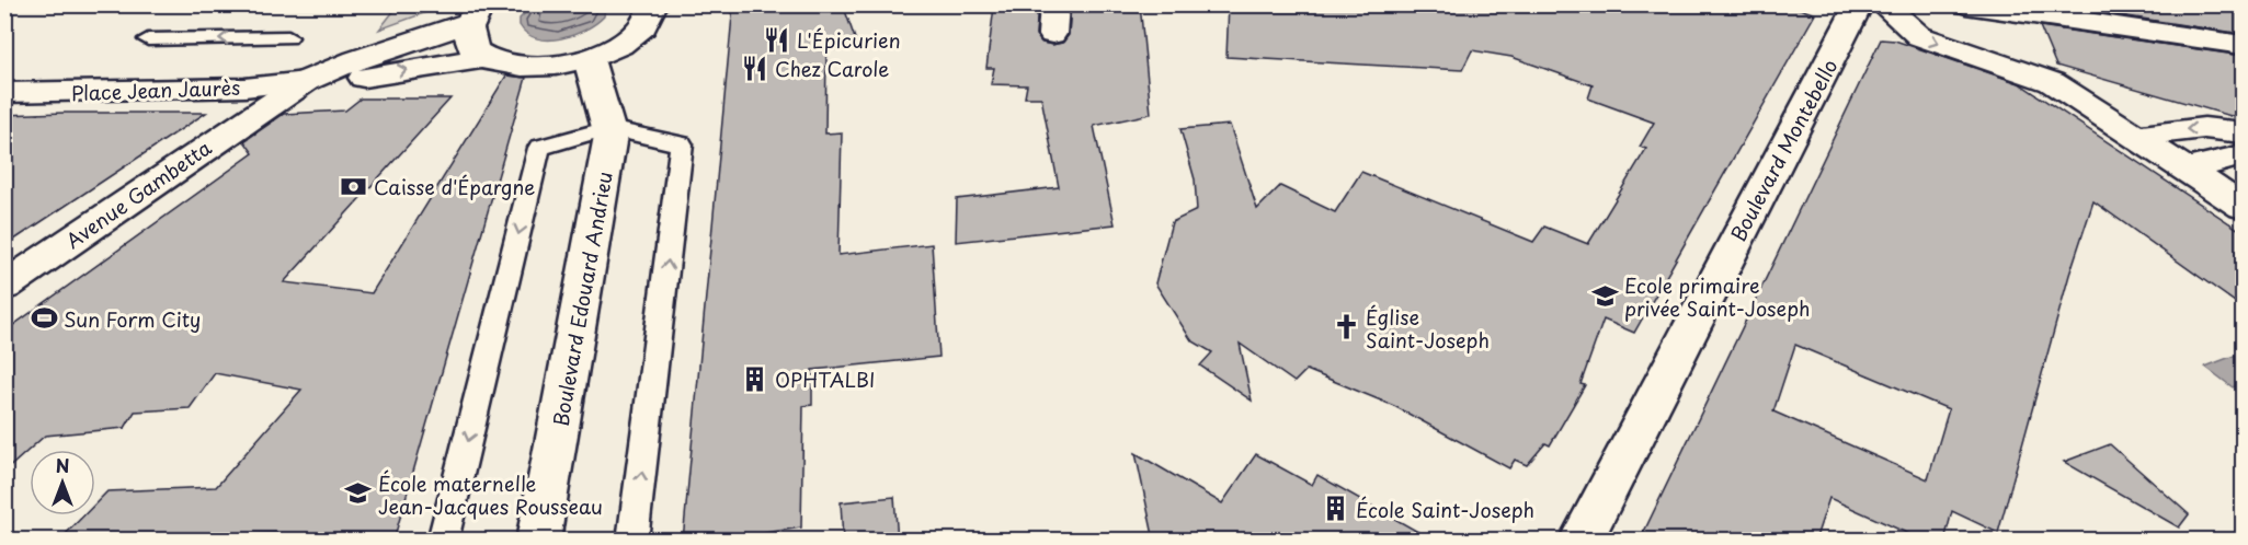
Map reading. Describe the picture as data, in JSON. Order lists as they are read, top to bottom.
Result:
{
  "streets": {
    "main road": [
      "Place Jean Jaurès",
      "Boulevard Montebello",
      "Avenue Gambetta",
      "Boulevard Edouard Andrieu"
    ]
  },
  "crossings": [
    ["Place Jean Jaurès", "Avenue Gambetta"]
  ],
  "places": {
    "restaurant": ["L'Épicurien", "Chez Carole"],
    "bank": ["Caisse d'Épargne"],
    "school or university": ["Ecole primaire privée Saint-Joseph", "École maternelle Jean-Jacques Rousseau"],
    "sports": ["Sun Form City"],
    "church": ["Église Saint-Joseph"],
    "building": ["OPHTALBI", "École Saint-Joseph"]
  },
  "north": "top"
}
